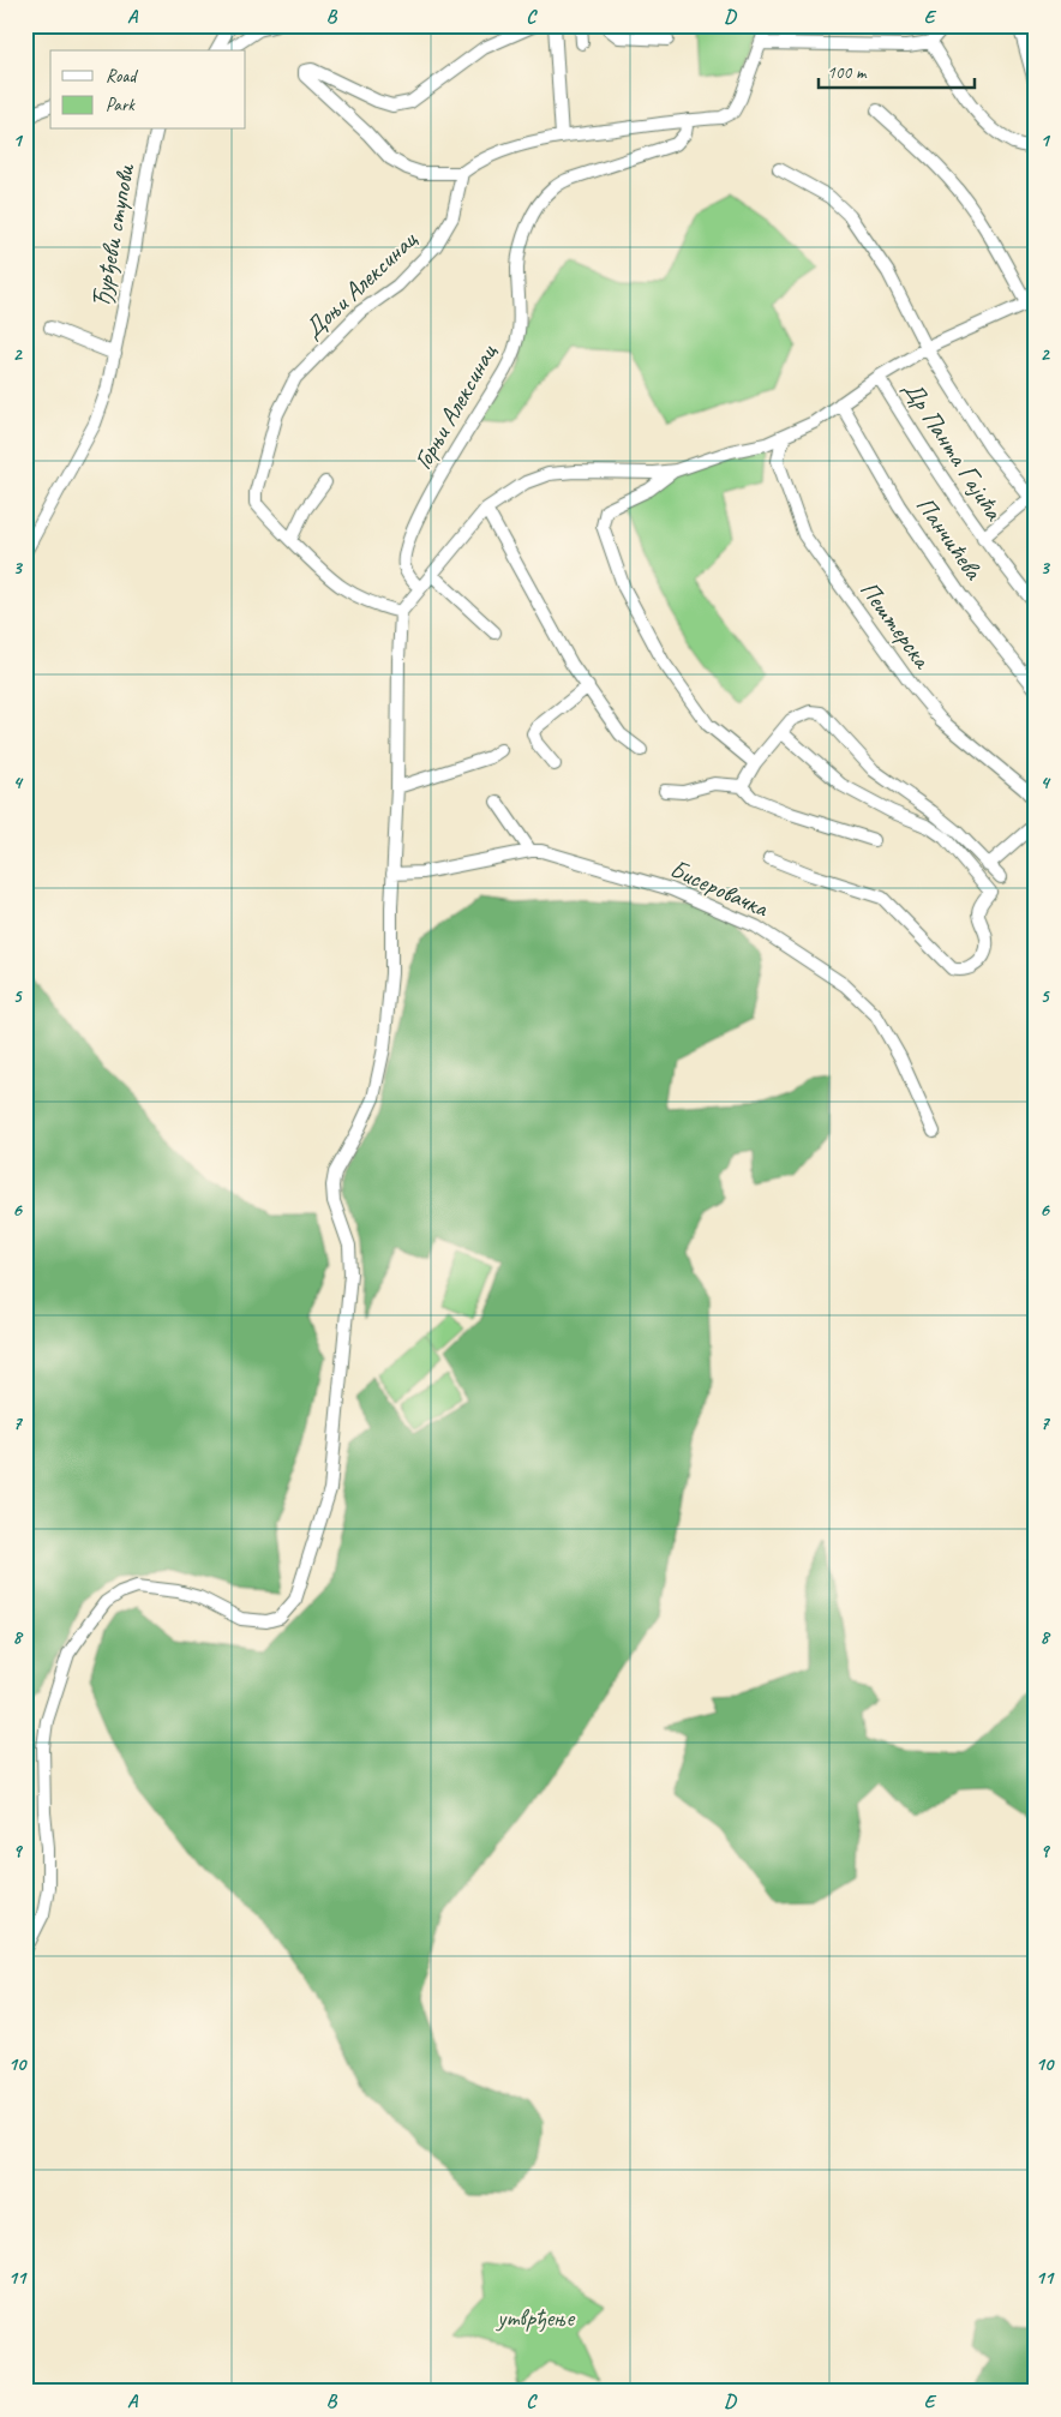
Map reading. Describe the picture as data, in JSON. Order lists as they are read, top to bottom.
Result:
{
  "streets": {
    "street": [
      "Ђурђеви ступови",
      "Доњи Алексинац",
      "Горњи Алексинац",
      "Др Панта Гајића",
      "Панчићева",
      "Пештерска",
      "Бисеровачка"
    ]
  },
  "parks": ["утврђење"],
  "legend": ["Road", "Park"],
  "scale_bar": "100 m",
  "grid": {
    "columns": [
      "A",
      "B",
      "C",
      "D",
      "E"
    ],
    "rows": [
      "1",
      "2",
      "3",
      "4",
      "5",
      "6",
      "7",
      "8",
      "9",
      "10",
      "11"
    ]
  }
}
